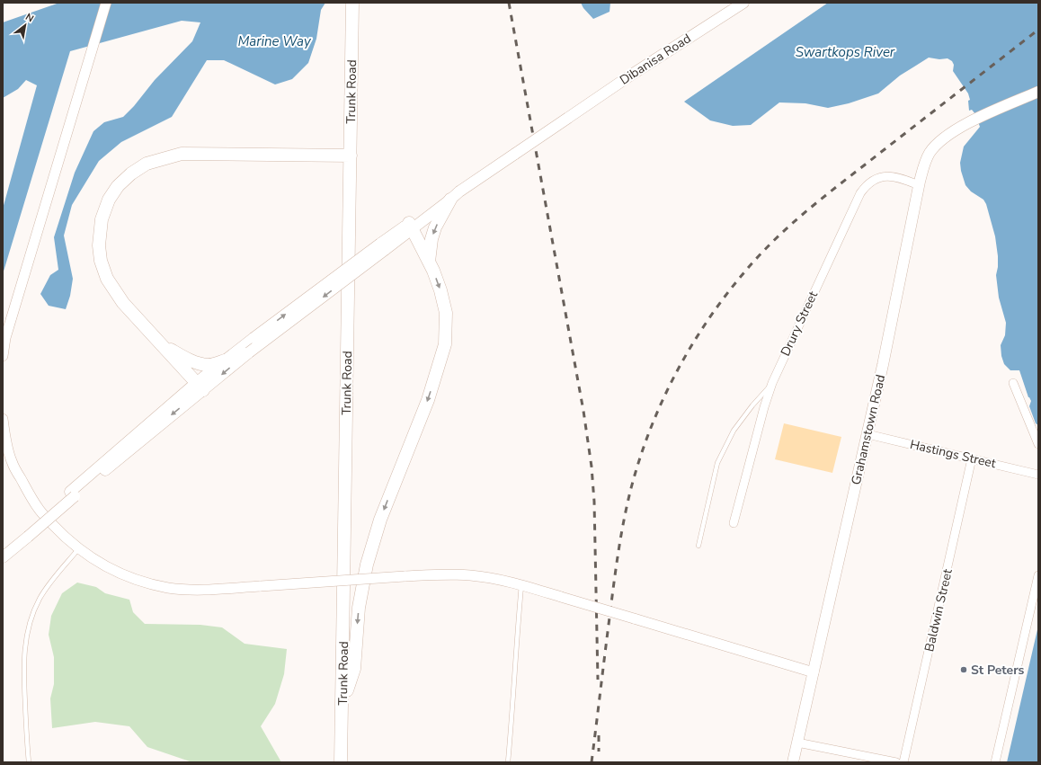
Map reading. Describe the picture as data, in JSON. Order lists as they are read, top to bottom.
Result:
{
  "streets": {
    "main road": ["Dibanisa Road", "Trunk Road", "Grahamstown Road"],
    "street": ["Drury Street", "Hastings Street", "Baldwin Street"]
  },
  "crossings": [
    ["Drury Street", "Grahamstown Road"],
    ["Grahamstown Road", "Hastings Street"],
    ["Hastings Street", "Baldwin Street"]
  ],
  "water": ["Marine Way", "Swartkops River"],
  "places": ["St Peters"],
  "north": "top right"
}
